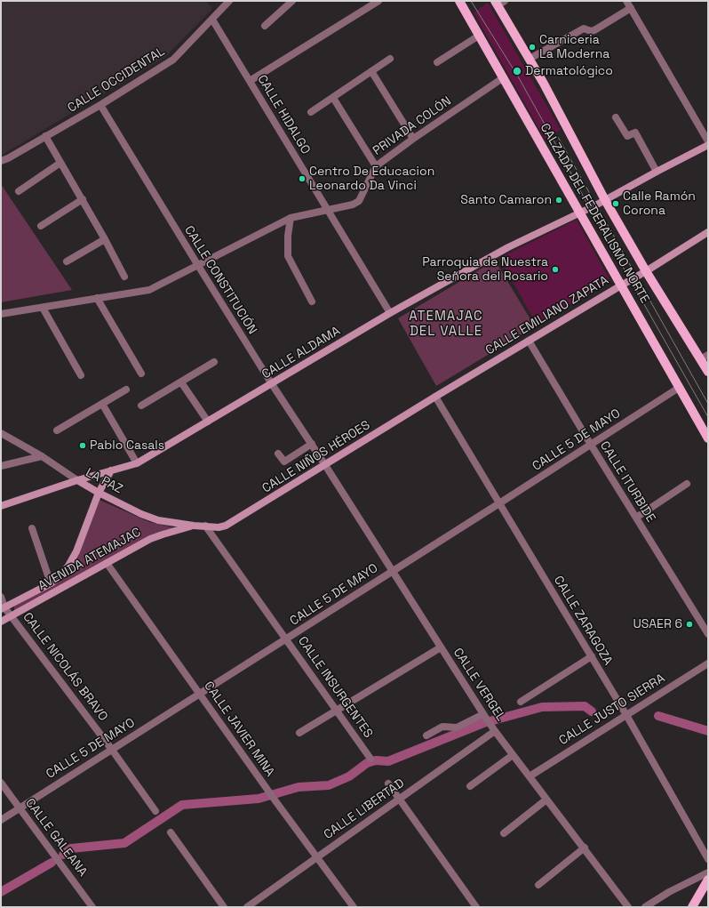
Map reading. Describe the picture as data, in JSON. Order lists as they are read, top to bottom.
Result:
{
  "streets": {
    "main road": ["CALZADA DEL FEDERALISMO NORTE"],
    "street": [
      "CALLE OCCIDENTAL",
      "CALLE HIDALGO",
      "PRIVADA COLÓN",
      "CALLE CONSTITUCIÓN",
      "CALLE EMILIANO ZAPATA",
      "CALLE ALDAMA",
      "CALLE 5 DE MAYO",
      "CALLE NIÑOS HÉROES",
      "LA PAZ",
      "CALLE ITURBIDE",
      "AVENIDA ATEMAJAC",
      "CALLE ZARAGOZA",
      "CALLE NICOLÁS BRAVO",
      "CALLE VERGEL",
      "CALLE INSURGENTES",
      "CALLE JUSTO SIERRA",
      "CALLE JAVIER MINA",
      "CALLE LIBERTAD",
      "CALLE GALEANA"
    ]
  },
  "crossings": [
    ["CALLE OCCIDENTAL", "CALLE HIDALGO"],
    ["CALLE OCCIDENTAL", "CALLE CONSTITUCIÓN"],
    ["CALLE HIDALGO", "PRIVADA COLÓN"],
    ["CALLE HIDALGO", "CALLE ALDAMA"],
    ["PRIVADA COLÓN", "CALZADA DEL FEDERALISMO NORTE"],
    ["PRIVADA COLÓN", "CALLE CONSTITUCIÓN"],
    ["CALZADA DEL FEDERALISMO NORTE", "CALLE EMILIANO ZAPATA"],
    ["CALZADA DEL FEDERALISMO NORTE", "CALLE ALDAMA"],
    ["CALZADA DEL FEDERALISMO NORTE", "CALLE 5 DE MAYO"],
    ["CALLE CONSTITUCIÓN", "CALLE ALDAMA"],
    ["CALLE CONSTITUCIÓN", "CALLE NIÑOS HÉROES"],
    ["CALLE CONSTITUCIÓN", "CALLE VERGEL"],
    ["CALLE EMILIANO ZAPATA", "CALLE NIÑOS HÉROES"],
    ["CALLE EMILIANO ZAPATA", "CALLE ITURBIDE"],
    ["CALLE EMILIANO ZAPATA", "CALLE ZARAGOZA"],
    ["CALLE ALDAMA", "LA PAZ"],
    ["CALLE ALDAMA", "AVENIDA ATEMAJAC"],
    ["CALLE 5 DE MAYO", "CALLE ITURBIDE"],
    ["CALLE 5 DE MAYO", "CALLE ZARAGOZA"],
    ["CALLE 5 DE MAYO", "CALLE NICOLÁS BRAVO"],
    ["CALLE 5 DE MAYO", "CALLE VERGEL"],
    ["CALLE 5 DE MAYO", "CALLE INSURGENTES"],
    ["CALLE 5 DE MAYO", "CALLE JAVIER MINA"],
    ["CALLE 5 DE MAYO", "CALLE GALEANA"],
    ["CALLE NIÑOS HÉROES", "LA PAZ"],
    ["CALLE NIÑOS HÉROES", "CALLE ZARAGOZA"],
    ["CALLE NIÑOS HÉROES", "CALLE VERGEL"],
    ["CALLE NIÑOS HÉROES", "CALLE INSURGENTES"],
    ["LA PAZ", "AVENIDA ATEMAJAC"],
    ["LA PAZ", "CALLE INSURGENTES"],
    ["AVENIDA ATEMAJAC", "CALLE NICOLÁS BRAVO"],
    ["AVENIDA ATEMAJAC", "CALLE JAVIER MINA"],
    ["CALLE ZARAGOZA", "CALLE JUSTO SIERRA"],
    ["CALLE VERGEL", "CALLE JUSTO SIERRA"],
    ["CALLE VERGEL", "CALLE LIBERTAD"],
    ["CALLE JAVIER MINA", "CALLE LIBERTAD"]
  ],
  "districts": ["ATEMAJAC DEL VALLE"],
  "places": [
    "Carniceria La Moderna",
    "Dermatológico",
    "Centro De Educacion Leonardo Da Vinci",
    "Santo Camaron",
    "Calle Ramón Corona",
    "Parroquia de Nuestra Señora del Rosario",
    "Pablo Casals",
    "USAER 6"
  ]
}
